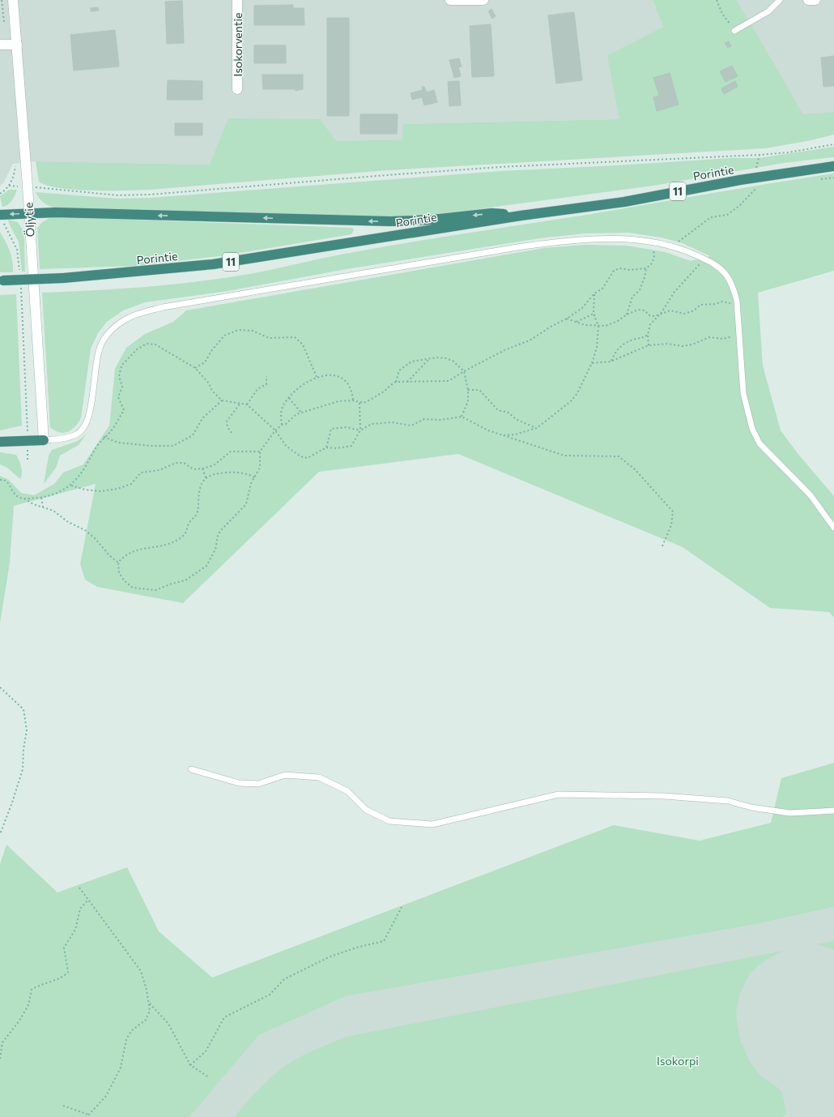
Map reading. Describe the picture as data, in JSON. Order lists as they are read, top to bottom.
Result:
{
  "streets": {
    "highway": ["Porintie", "11"],
    "main road": ["Isokorventie", "Öljytie"]
  },
  "parks": ["Isokorpi"]
}
